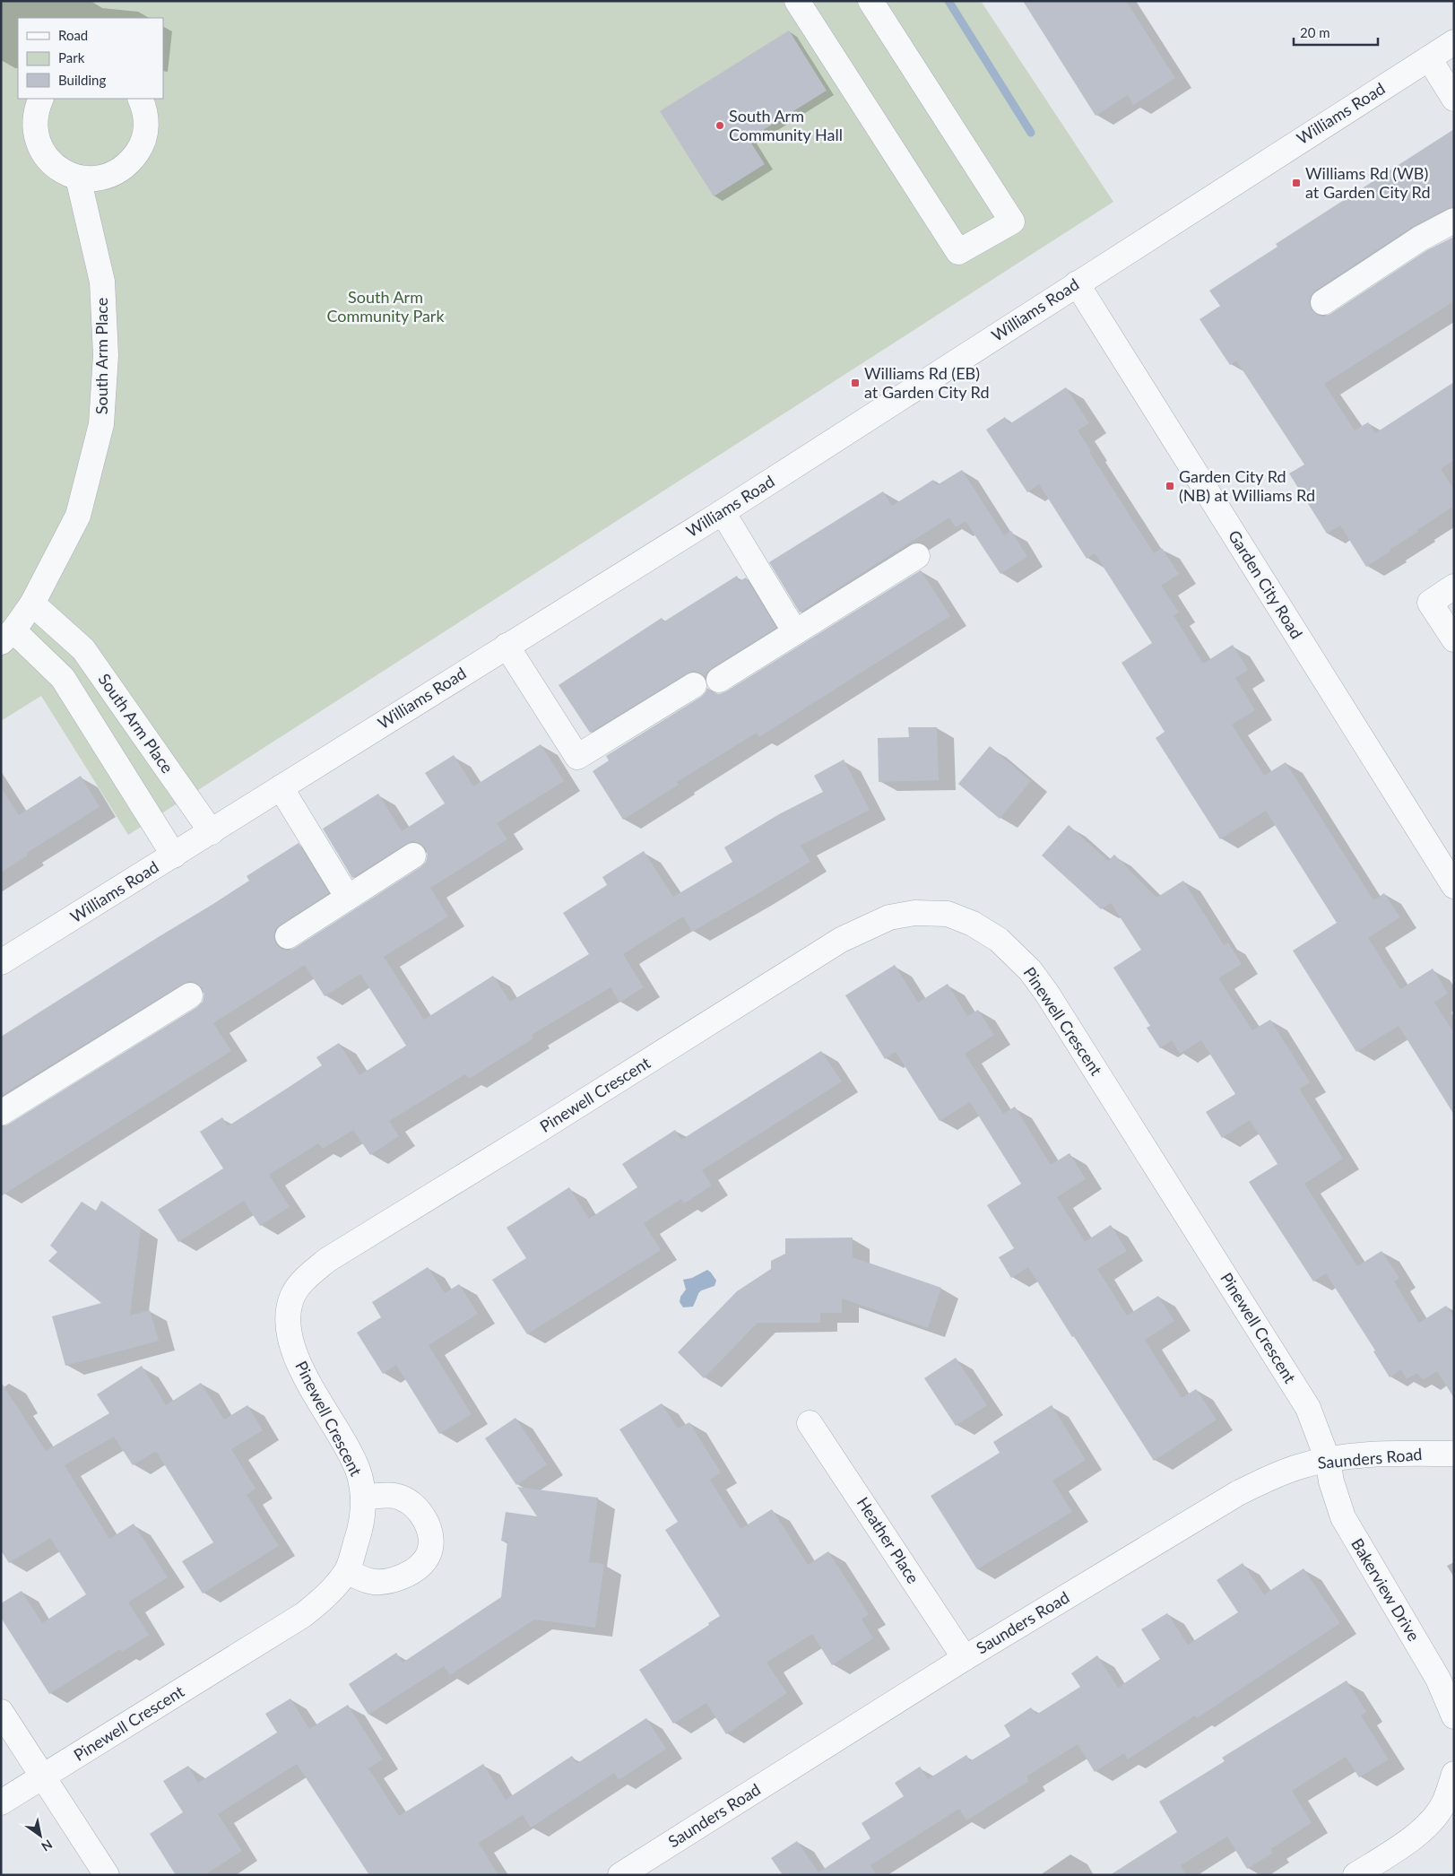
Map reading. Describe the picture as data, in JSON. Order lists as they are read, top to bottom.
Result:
{
  "streets": {
    "street": [
      "Williams Road",
      "South Arm Place",
      "Garden City Road",
      "Pinewell Crescent",
      "Saunders Road",
      "Heather Place",
      "Bakerview Drive"
    ]
  },
  "crossings": [
    ["Williams Road", "South Arm Place"],
    ["Williams Road", "Garden City Road"],
    ["Pinewell Crescent", "Saunders Road"],
    ["Pinewell Crescent", "Bakerview Drive"],
    ["Saunders Road", "Heather Place"],
    ["Saunders Road", "Bakerview Drive"]
  ],
  "parks": ["South Arm Community Park"],
  "places": {
    "other": ["South Arm Community Hall"],
    "transit": ["Williams Rd (WB) at Garden City Rd", "Williams Rd (EB) at Garden City Rd", "Garden City Rd (NB) at Williams Rd"]
  },
  "legend": ["Road", "Park", "Building"],
  "scale_bar": "20 m",
  "north": "bottom right"
}
